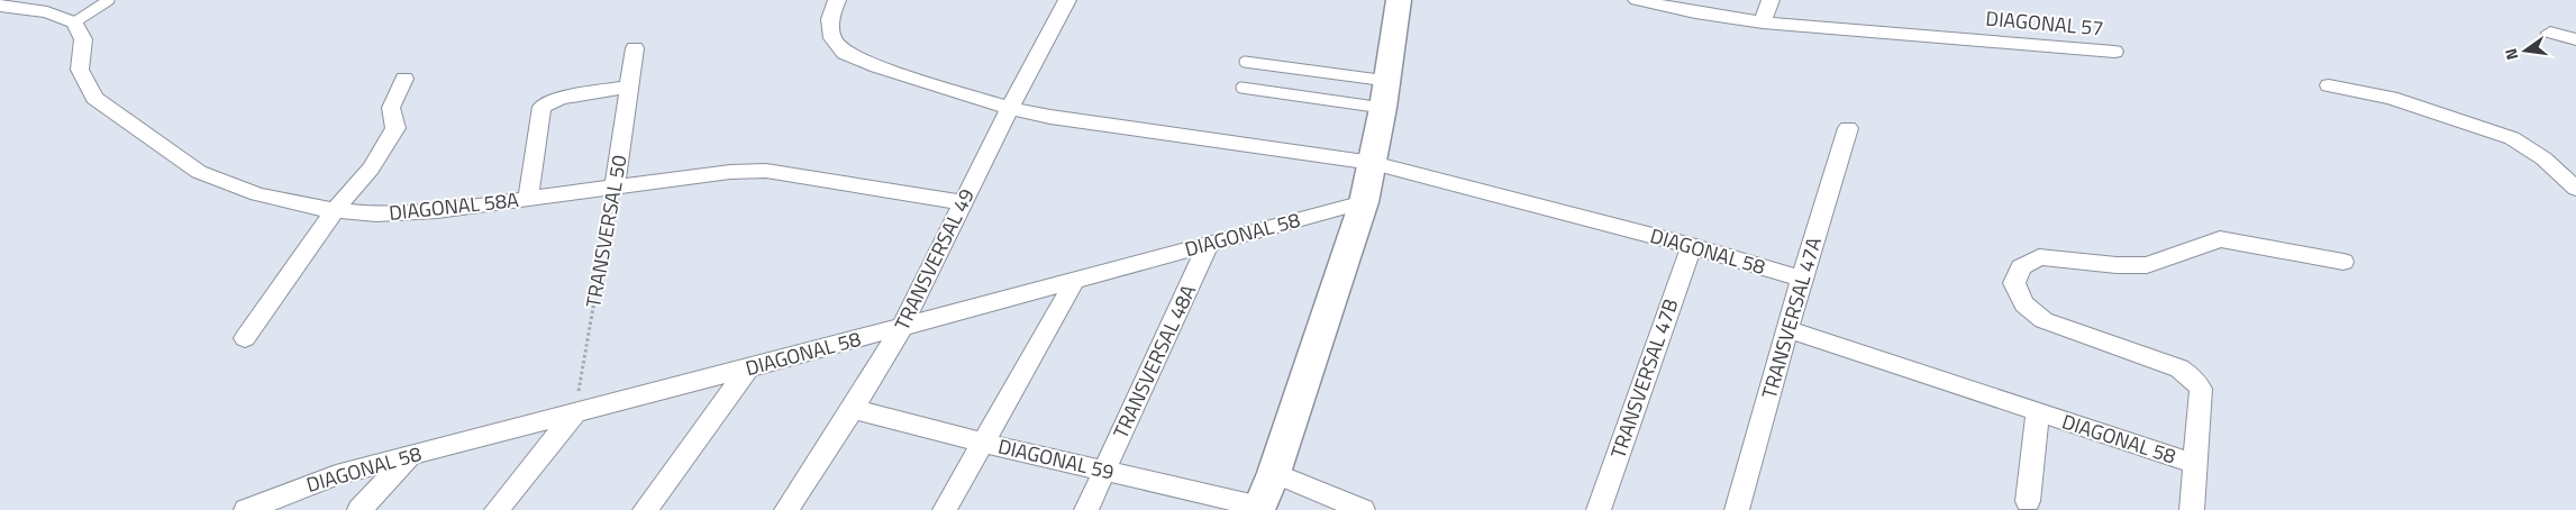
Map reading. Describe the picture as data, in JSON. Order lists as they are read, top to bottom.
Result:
{
  "streets": {
    "street": [
      "DIAGONAL 57",
      "DIAGONAL 58A",
      "TRANSVERSAL 50",
      "DIAGONAL 58",
      "TRANSVERSAL 49",
      "TRANSVERSAL 47A",
      "TRANSVERSAL 48A",
      "TRANSVERSAL 47B",
      "DIAGONAL 59"
    ]
  },
  "crossings": [
    ["DIAGONAL 58A", "TRANSVERSAL 50"],
    ["DIAGONAL 58A", "TRANSVERSAL 49"],
    ["TRANSVERSAL 50", "DIAGONAL 58"],
    ["DIAGONAL 58", "TRANSVERSAL 49"],
    ["DIAGONAL 58", "TRANSVERSAL 47A"],
    ["DIAGONAL 58", "TRANSVERSAL 48A"],
    ["DIAGONAL 58", "TRANSVERSAL 47B"],
    ["TRANSVERSAL 49", "DIAGONAL 59"],
    ["TRANSVERSAL 48A", "DIAGONAL 59"]
  ],
  "north": "left"
}
